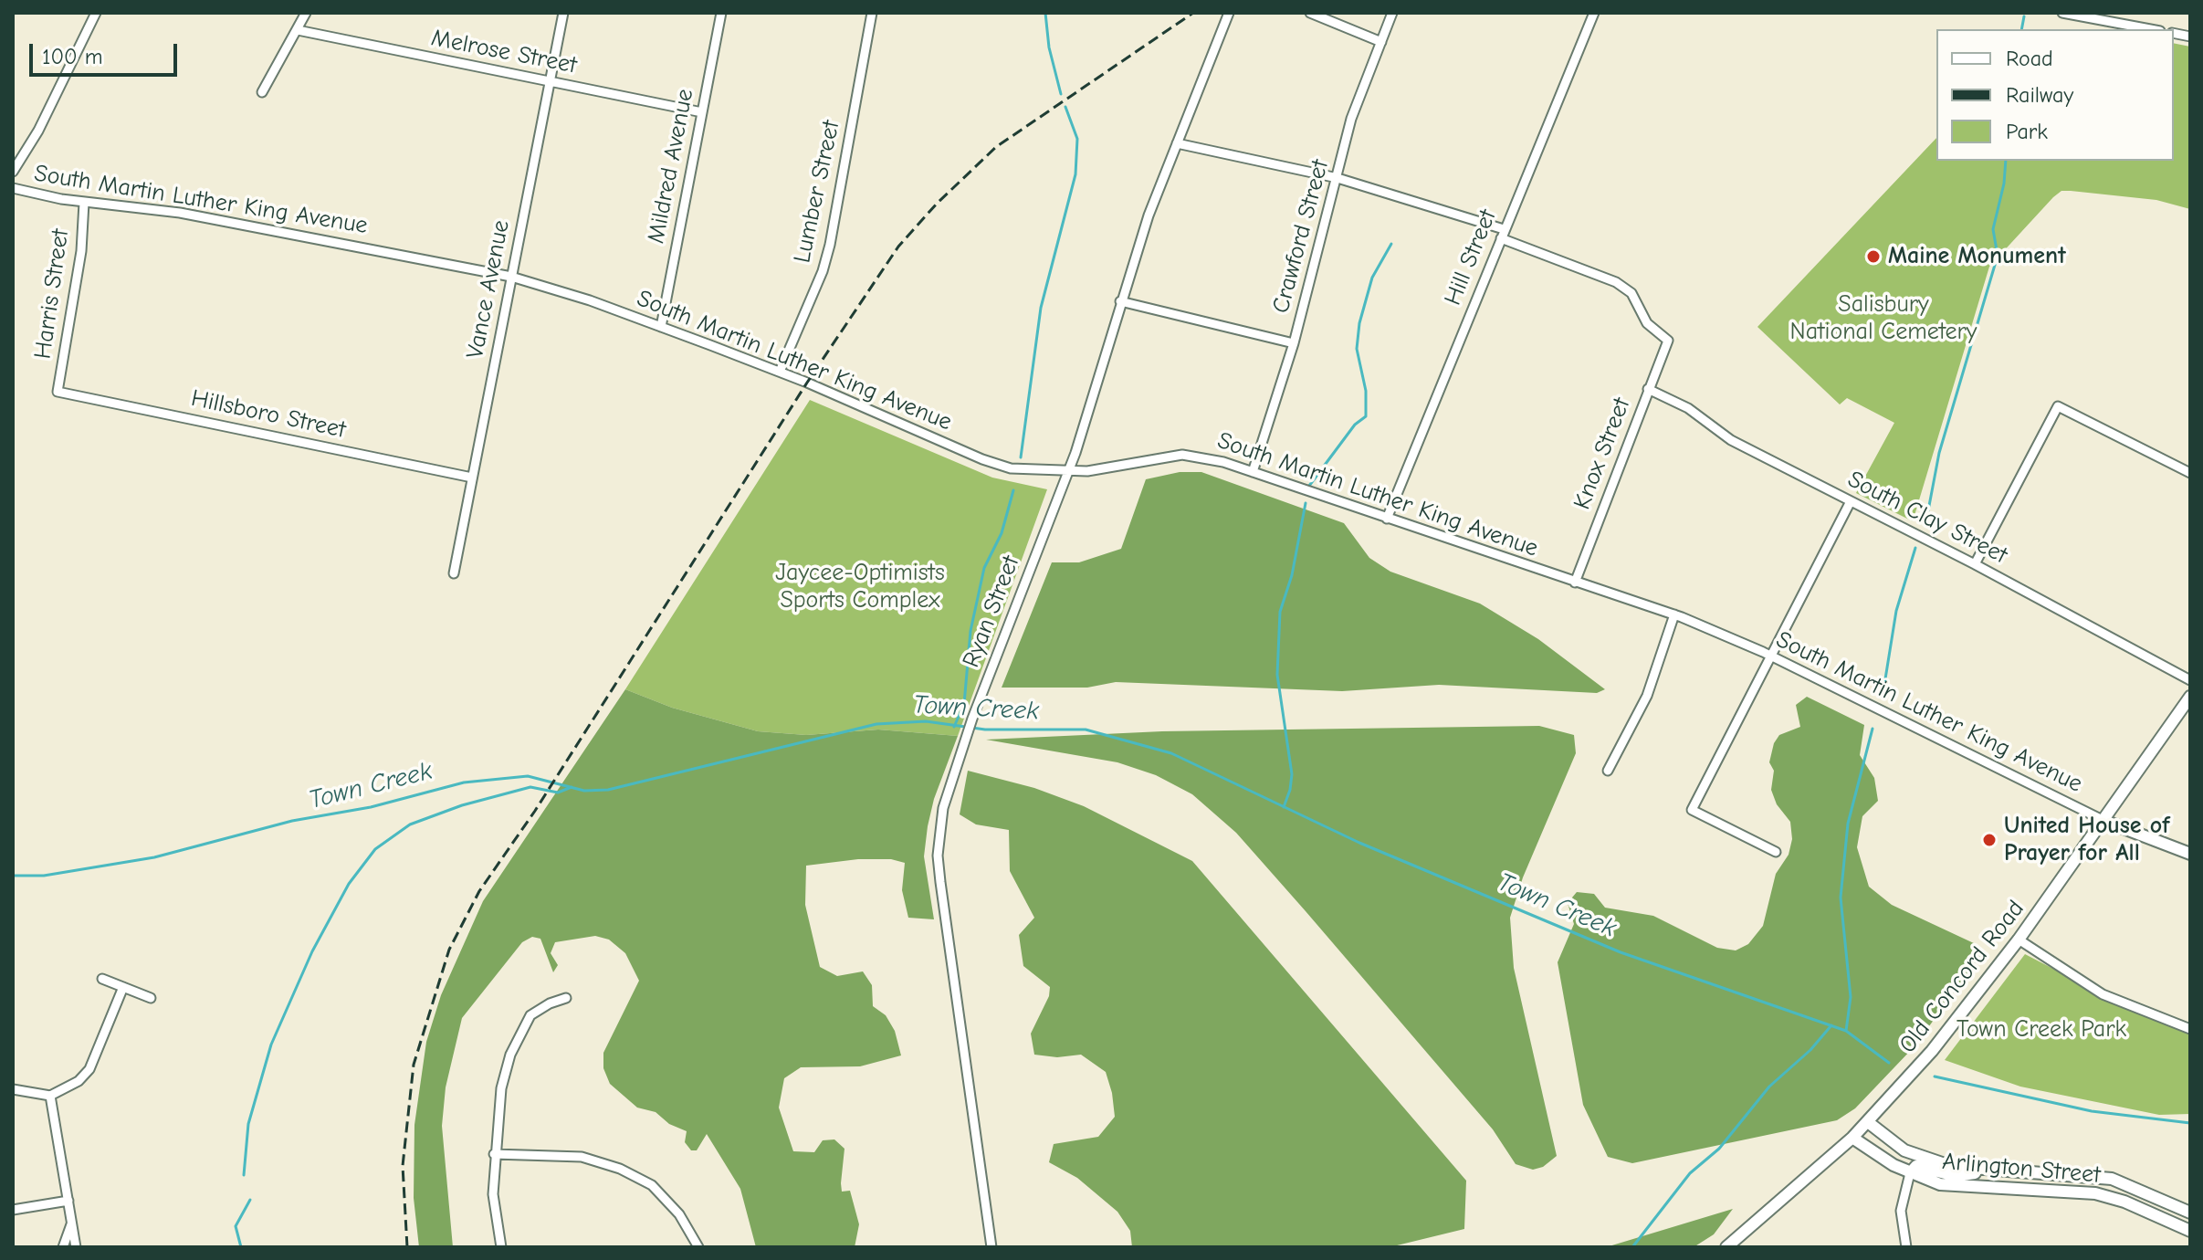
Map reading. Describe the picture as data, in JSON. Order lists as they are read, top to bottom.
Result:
{
  "streets": {
    "street": [
      "Melrose Street",
      "Mildred Avenue",
      "Lumber Street",
      "South Martin Luther King Avenue",
      "Crawford Street",
      "Hill Street",
      "Vance Avenue",
      "Harris Street",
      "Hillsboro Street",
      "Knox Street",
      "South Clay Street",
      "Ryan Street",
      "Old Concord Road",
      "Arlington Street"
    ]
  },
  "crossings": [
    ["Melrose Street", "Mildred Avenue"],
    ["Melrose Street", "Vance Avenue"],
    ["Mildred Avenue", "South Martin Luther King Avenue"],
    ["Lumber Street", "South Martin Luther King Avenue"],
    ["South Martin Luther King Avenue", "Crawford Street"],
    ["South Martin Luther King Avenue", "Hill Street"],
    ["South Martin Luther King Avenue", "Vance Avenue"],
    ["South Martin Luther King Avenue", "Harris Street"],
    ["South Martin Luther King Avenue", "Knox Street"],
    ["South Martin Luther King Avenue", "Ryan Street"],
    ["South Martin Luther King Avenue", "Old Concord Road"],
    ["Hill Street", "Knox Street"],
    ["Vance Avenue", "Hillsboro Street"],
    ["Harris Street", "Hillsboro Street"],
    ["Knox Street", "South Clay Street"],
    ["Old Concord Road", "Arlington Street"]
  ],
  "water": ["Town Creek"],
  "parks": ["Salisbury National Cemetery", "Jaycee-Optimists Sports Complex", "Town Creek Park"],
  "places": ["Maine Monument", "United House of Prayer for All"],
  "legend": ["Road", "Railway", "Park"],
  "scale_bar": "100 m"
}
